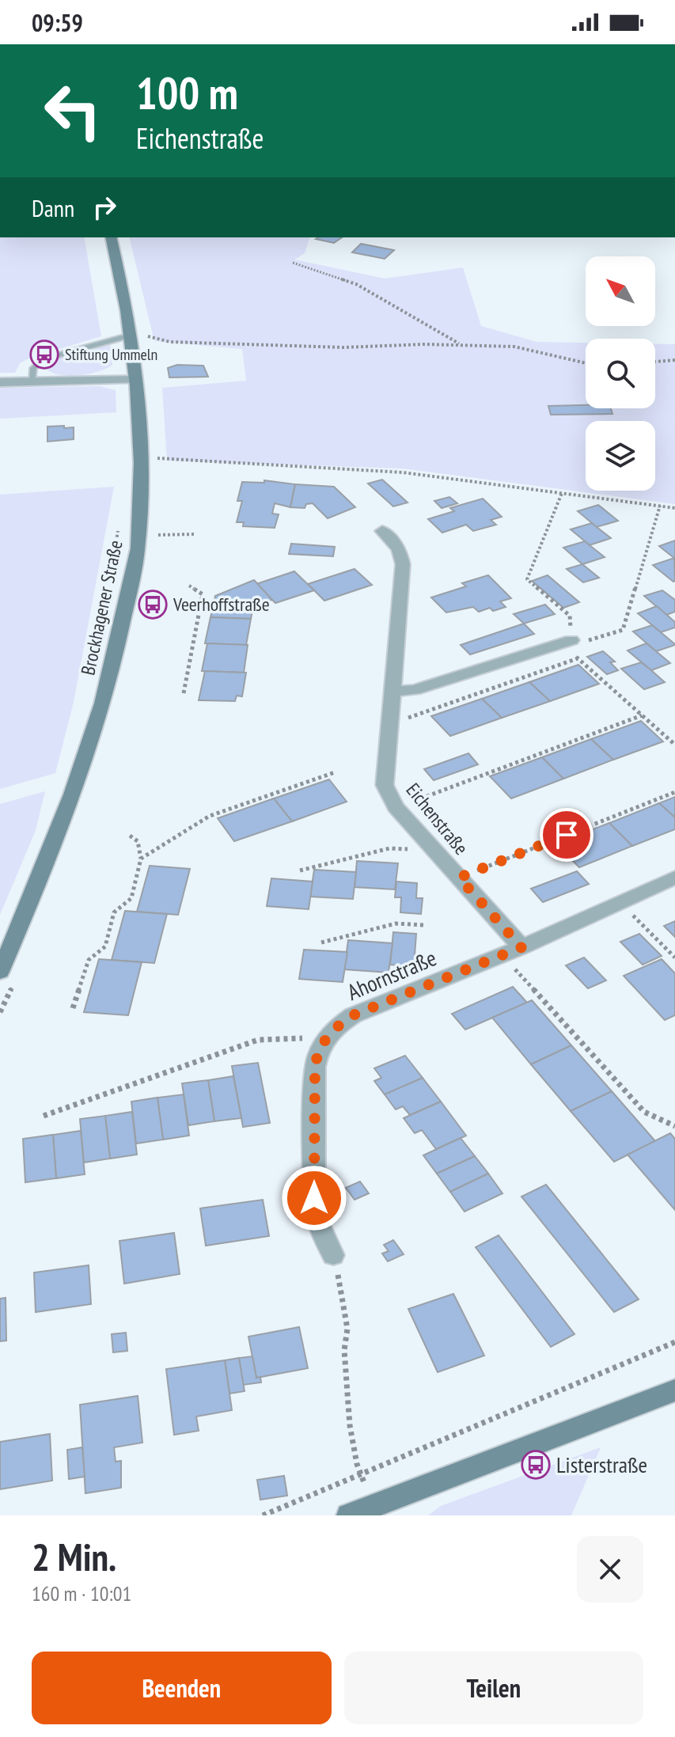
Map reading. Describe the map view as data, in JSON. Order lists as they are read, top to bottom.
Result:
{
  "streets": {
    "main road": ["Brockhagener Straße"],
    "street": ["Eichenstraße", "Ahornstraße"]
  },
  "crossings": [
    ["Eichenstraße", "Ahornstraße"]
  ],
  "places": {
    "bus stop": ["Stiftung Ummeln", "Veerhoffstraße", "Listerstraße"]
  },
  "north": "top left",
  "page": {
    "status": "09:59",
    "turn": ["100 m", "Eichenstraße"],
    "then": "Dann",
    "heading": ["2 Min.", "160 m · 10:01"],
    "buttons": ["Beenden", "Teilen"]
  }
}
